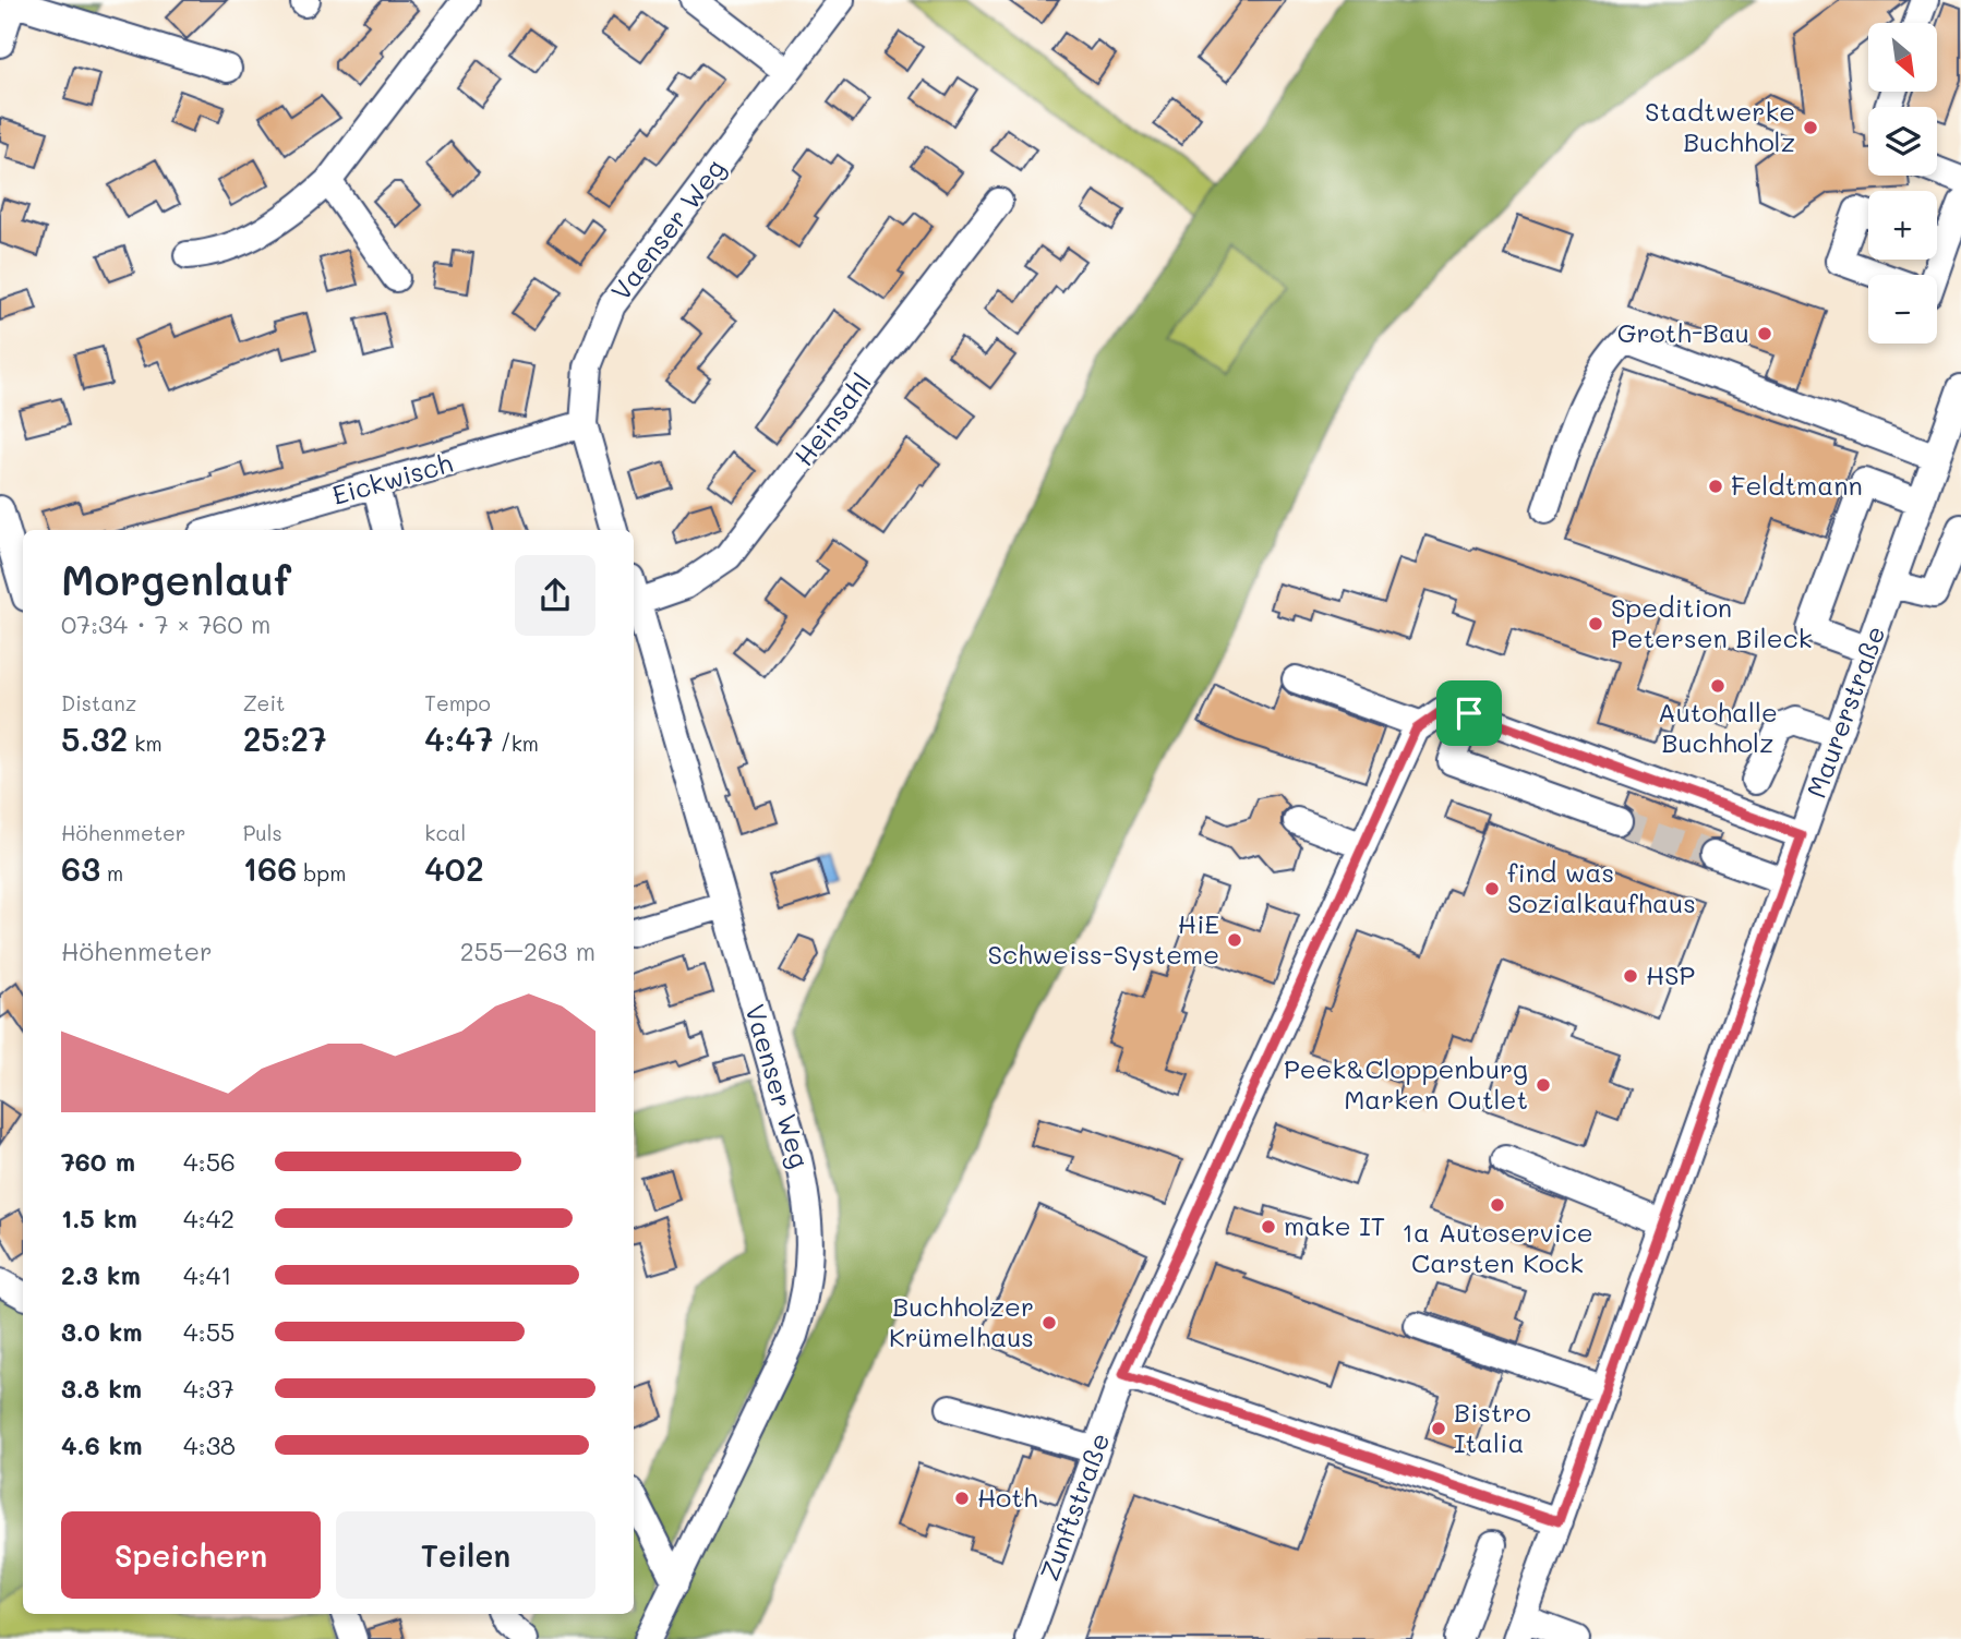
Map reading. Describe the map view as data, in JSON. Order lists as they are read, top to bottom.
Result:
{
  "streets": {
    "street": [
      "Vaenser Weg",
      "Heinsahl",
      "Eickwisch",
      "Maurerstraße",
      "Zunftstraße"
    ]
  },
  "crossings": [
    ["Vaenser Weg", "Heinsahl"],
    ["Vaenser Weg", "Eickwisch"]
  ],
  "places": [
    "Stadtwerke Buchholz",
    "Groth-Bau",
    "Feldtmann",
    "Spedition Petersen Bileck",
    "Autohalle Buchholz",
    "find was Sozialkaufhaus",
    "HiE Schweiss-Systeme",
    "HSP",
    "Peek&Cloppenburg Marken Outlet",
    "1a Autoservice Carsten Kock",
    "make IT",
    "Buchholzer Krümelhaus",
    "Bistro Italia",
    "Hoth"
  ],
  "north": "bottom right",
  "page": {
    "map_buttons": ["+", "−"],
    "heading": ["Morgenlauf", "07:34 · 7 × 760 m"],
    "stats": [
      ["Distanz", "5.32 km"],
      ["Zeit", "25:27"],
      ["Tempo", "4:47 /km"],
      ["Höhenmeter", "63 m"],
      ["Puls", "166 bpm"],
      ["kcal", "402"]
    ],
    "chart": ["Höhenmeter", "255–263 m"],
    "list": [
      {
        "name": "760 m",
        "note": "4:56"
      },
      {
        "name": "1.5 km",
        "note": "4:42"
      },
      {
        "name": "2.3 km",
        "note": "4:41"
      },
      {
        "name": "3.0 km",
        "note": "4:55"
      },
      {
        "name": "3.8 km",
        "note": "4:37"
      },
      {
        "name": "4.6 km",
        "note": "4:38"
      }
    ],
    "buttons": ["Speichern", "Teilen"]
  }
}
